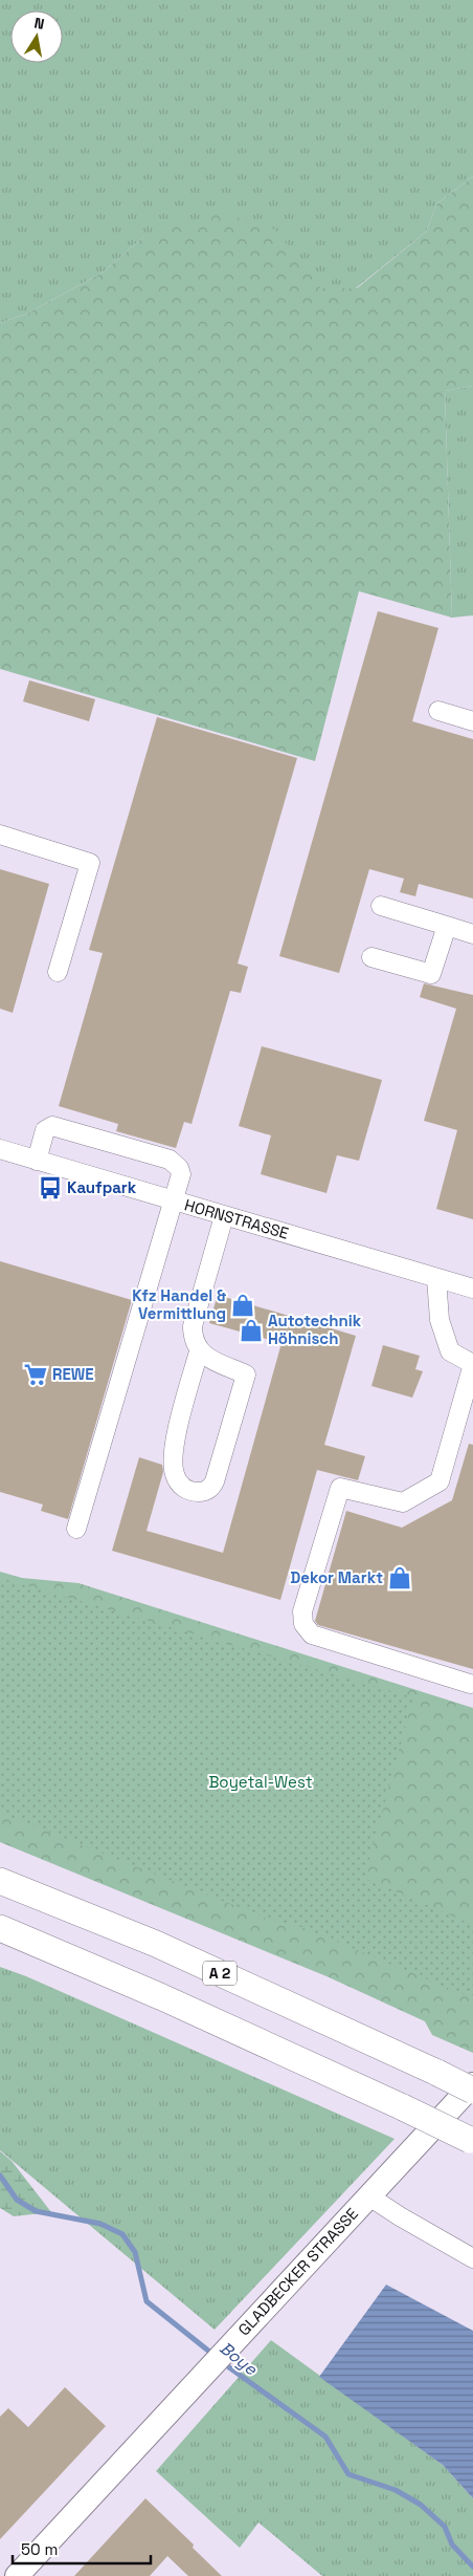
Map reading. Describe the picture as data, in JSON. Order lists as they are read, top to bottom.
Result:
{
  "streets": {
    "highway": ["A 2"],
    "main road": ["GLADBECKER STRASSE"],
    "street": ["HORNSTRASSE"]
  },
  "water": ["Boye"],
  "parks": ["Boyetal-West"],
  "places": {
    "bus stop": ["Kaufpark"],
    "shop": ["Kfz Handel & Vermittlung", "Autotechnik Höhnisch", "Dekor Markt"],
    "supermarket": ["REWE"]
  },
  "scale_bar": "50 m",
  "north": "top"
}
